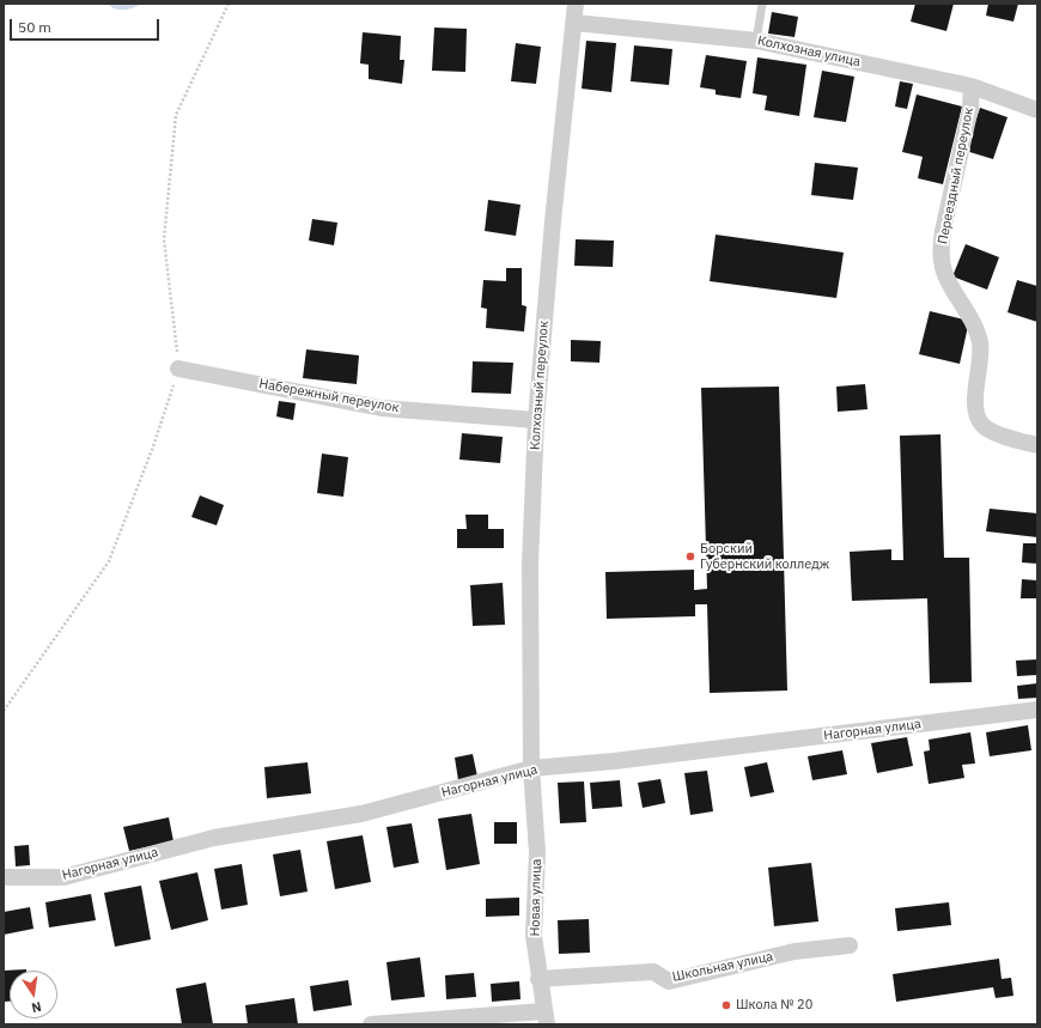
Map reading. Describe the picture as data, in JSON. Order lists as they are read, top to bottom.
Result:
{
  "streets": {
    "street": [
      "Колхозная улица",
      "Переездный переулок",
      "Колхозный переулок",
      "Набережный переулок",
      "Нагорная улица",
      "Новая улица",
      "Школьная улица"
    ]
  },
  "crossings": [
    ["Колхозная улица", "Переездный переулок"],
    ["Колхозная улица", "Колхозный переулок"],
    ["Колхозный переулок", "Набережный переулок"],
    ["Колхозный переулок", "Нагорная улица"],
    ["Колхозный переулок", "Новая улица"],
    ["Нагорная улица", "Новая улица"],
    ["Новая улица", "Школьная улица"]
  ],
  "places": ["Борский Губернский колледж", "Школа № 20"],
  "scale_bar": "50 m",
  "north": "bottom"
}
